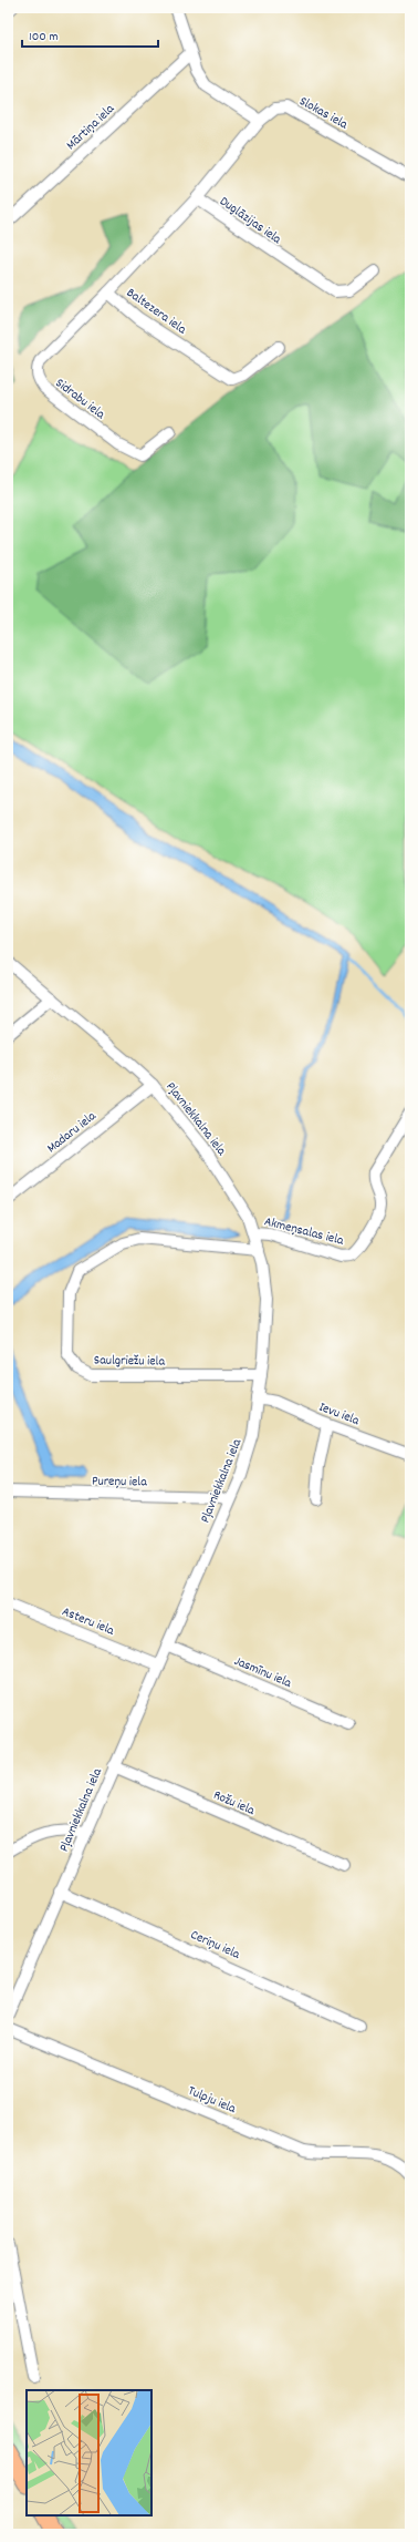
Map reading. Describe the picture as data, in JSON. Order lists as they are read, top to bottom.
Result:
{
  "streets": {
    "street": [
      "Slokas iela",
      "Mārtiņa iela",
      "Duglāzijas iela",
      "Baltezera iela",
      "Sidrabu iela",
      "Pļavniekkalna iela",
      "Madaru iela",
      "Akmeņsalas iela",
      "Saulgriežu iela",
      "Ievu iela",
      "Pureņu iela",
      "Asteru iela",
      "Jasmīnu iela",
      "Rožu iela",
      "Ceriņu iela",
      "Tulpju iela"
    ]
  },
  "crossings": [
    ["Slokas iela", "Duglāzijas iela"],
    ["Duglāzijas iela", "Baltezera iela"],
    ["Baltezera iela", "Sidrabu iela"],
    ["Pļavniekkalna iela", "Madaru iela"],
    ["Pļavniekkalna iela", "Akmeņsalas iela"],
    ["Pļavniekkalna iela", "Saulgriežu iela"],
    ["Pļavniekkalna iela", "Ievu iela"],
    ["Pļavniekkalna iela", "Pureņu iela"],
    ["Pļavniekkalna iela", "Asteru iela"],
    ["Pļavniekkalna iela", "Jasmīnu iela"],
    ["Pļavniekkalna iela", "Rožu iela"],
    ["Pļavniekkalna iela", "Ceriņu iela"]
  ],
  "scale_bar": "100 m"
}
